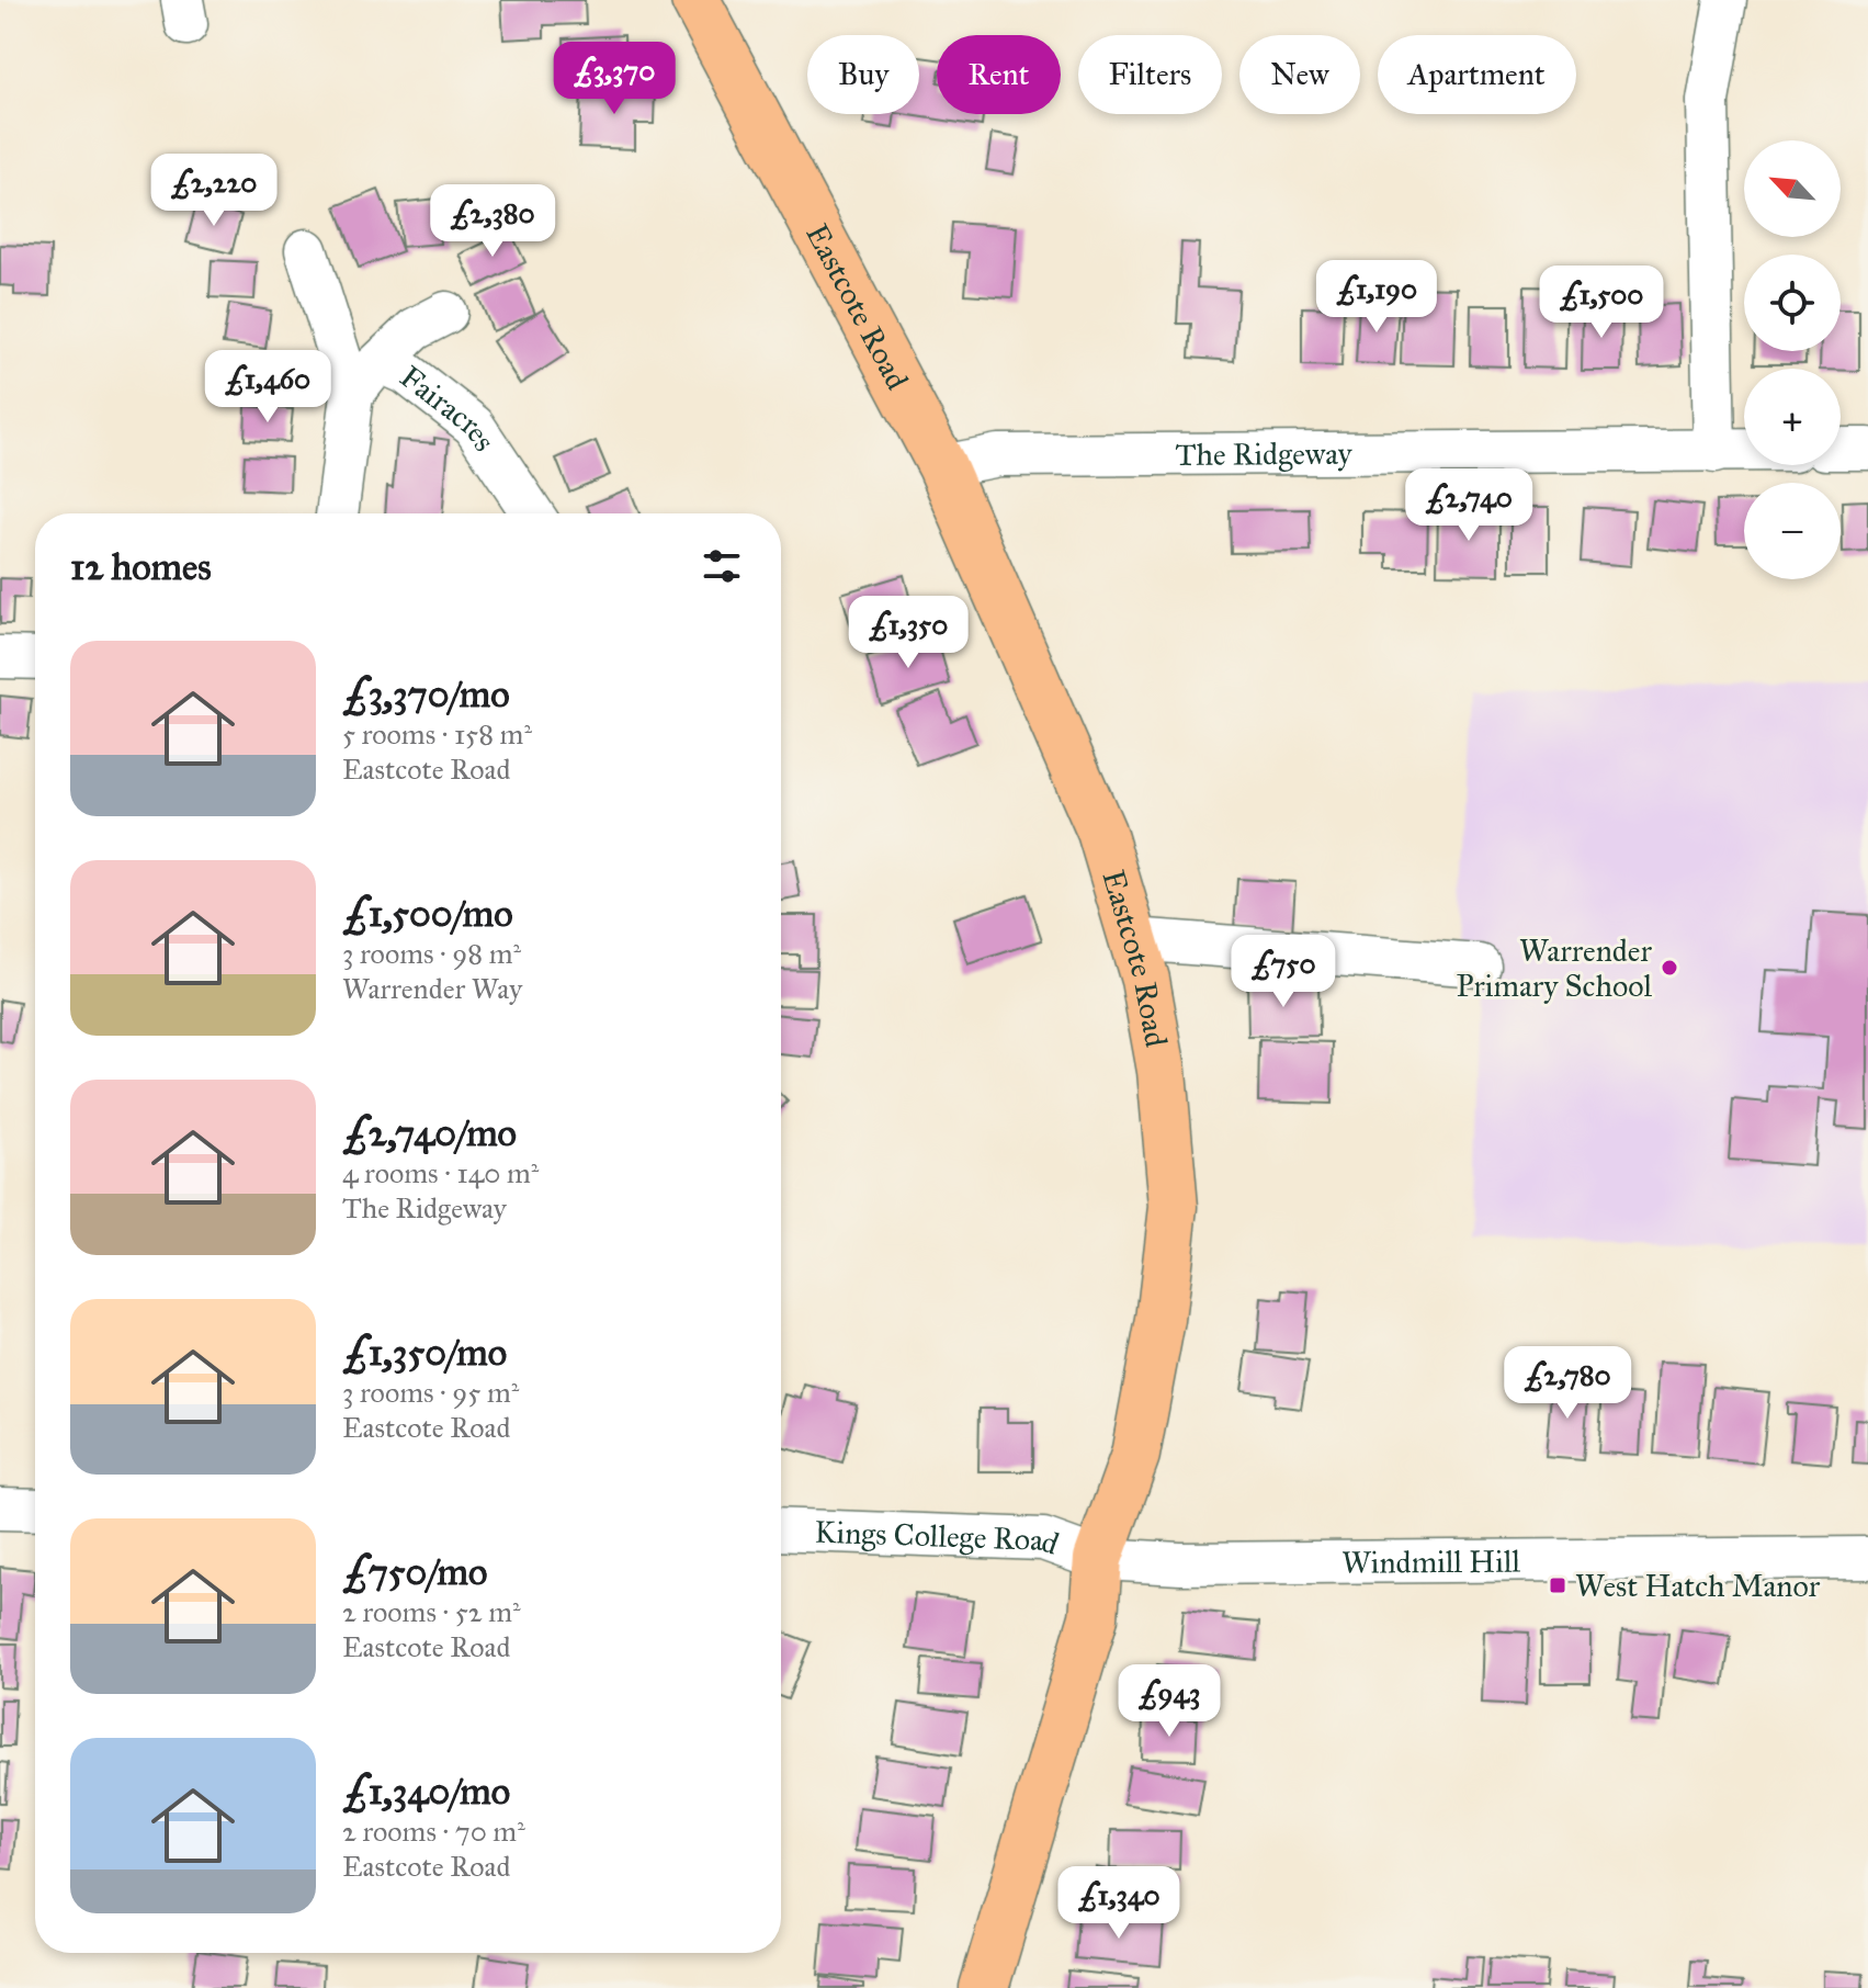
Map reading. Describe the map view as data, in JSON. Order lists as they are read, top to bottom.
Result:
{
  "streets": {
    "main road": ["Eastcote Road"],
    "street": [
      "Fairacres",
      "The Ridgeway",
      "Kings College Road",
      "Windmill Hill"
    ]
  },
  "crossings": [
    ["Eastcote Road", "The Ridgeway"],
    ["Eastcote Road", "Kings College Road"],
    ["Eastcote Road", "Windmill Hill"],
    ["Kings College Road", "Windmill Hill"]
  ],
  "places": {
    "other": ["Warrender Primary School"],
    "transit": ["West Hatch Manor"]
  },
  "north": "top left",
  "page": {
    "chip": [
      "Buy",
      "Rent",
      "Filters",
      "New",
      "Apartment"
    ],
    "price": [
      "£3,370",
      "£2,220",
      "£2,380",
      "£1,190",
      "£1,500",
      "£1,460",
      "£2,740",
      "£1,350",
      "£750",
      "£2,780",
      "£943",
      "£1,340"
    ],
    "map_buttons": ["+", "−"],
    "heading": "12 homes",
    "list": [
      {
        "name": "£3,370/mo",
        "note": "5 rooms · 158 m² · Eastcote Road"
      },
      {
        "name": "£1,500/mo",
        "note": "3 rooms · 98 m² · Warrender Way"
      },
      {
        "name": "£2,740/mo",
        "note": "4 rooms · 140 m² · The Ridgeway"
      },
      {
        "name": "£1,350/mo",
        "note": "3 rooms · 95 m² · Eastcote Road"
      },
      {
        "name": "£750/mo",
        "note": "2 rooms · 52 m² · Eastcote Road"
      },
      {
        "name": "£1,340/mo",
        "note": "2 rooms · 70 m² · Eastcote Road"
      }
    ]
  }
}
